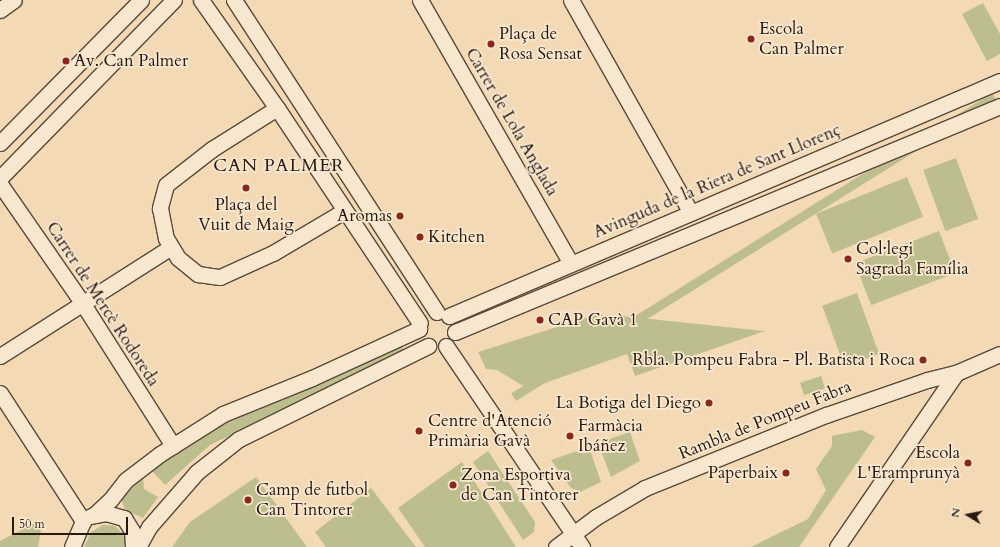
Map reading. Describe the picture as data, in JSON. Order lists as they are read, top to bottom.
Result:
{
  "streets": {
    "street": [
      "Carrer de Lola Anglada",
      "Avinguda de la Riera de Sant Llorenç",
      "Carrer de Mercè Rodoreda",
      "Rambla de Pompeu Fabra"
    ]
  },
  "crossings": [
    ["Carrer de Lola Anglada", "Avinguda de la Riera de Sant Llorenç"]
  ],
  "districts": ["CAN PALMER"],
  "places": [
    "Escola Can Palmer",
    "Plaça de Rosa Sensat",
    "Av. Can Palmer",
    "Plaça del Vuit de Maig",
    "Aromas",
    "Kitchen",
    "Col·legi Sagrada Família",
    "CAP Gavà 1",
    "Rbla. Pompeu Fabra - Pl. Batista i Roca",
    "La Botiga del Diego",
    "Centre d'Atenció Primària Gavà",
    "Farmàcia Ibáñez",
    "Escola L'Eramprunyà",
    "Paperbaix",
    "Zona Esportiva de Can Tintorer",
    "Camp de futbol Can Tintorer"
  ],
  "scale_bar": "50 m",
  "north": "left"
}
